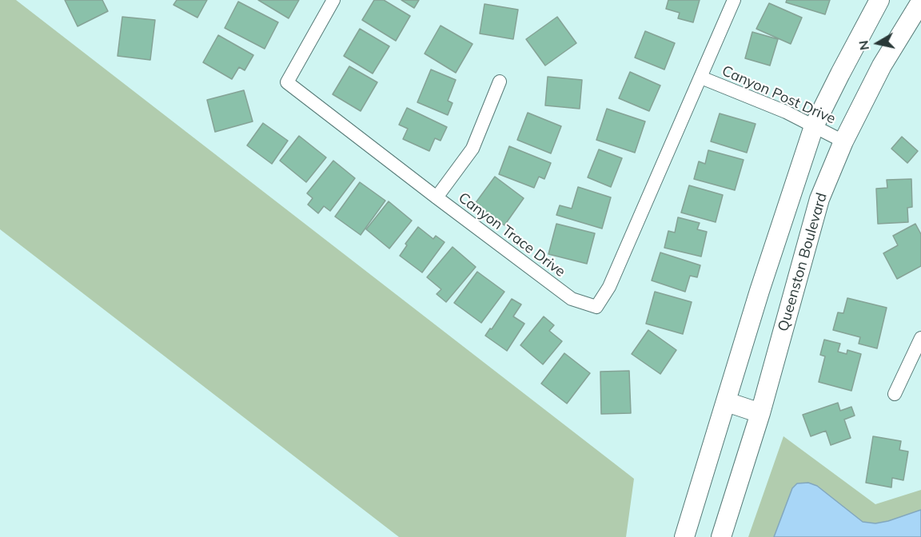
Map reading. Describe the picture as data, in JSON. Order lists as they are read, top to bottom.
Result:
{
  "streets": {
    "main road": ["Queenston Boulevard"],
    "street": ["Canyon Post Drive", "Canyon Trace Drive"]
  },
  "crossings": [
    ["Canyon Post Drive", "Canyon Trace Drive"],
    ["Canyon Post Drive", "Queenston Boulevard"]
  ],
  "north": "left"
}
